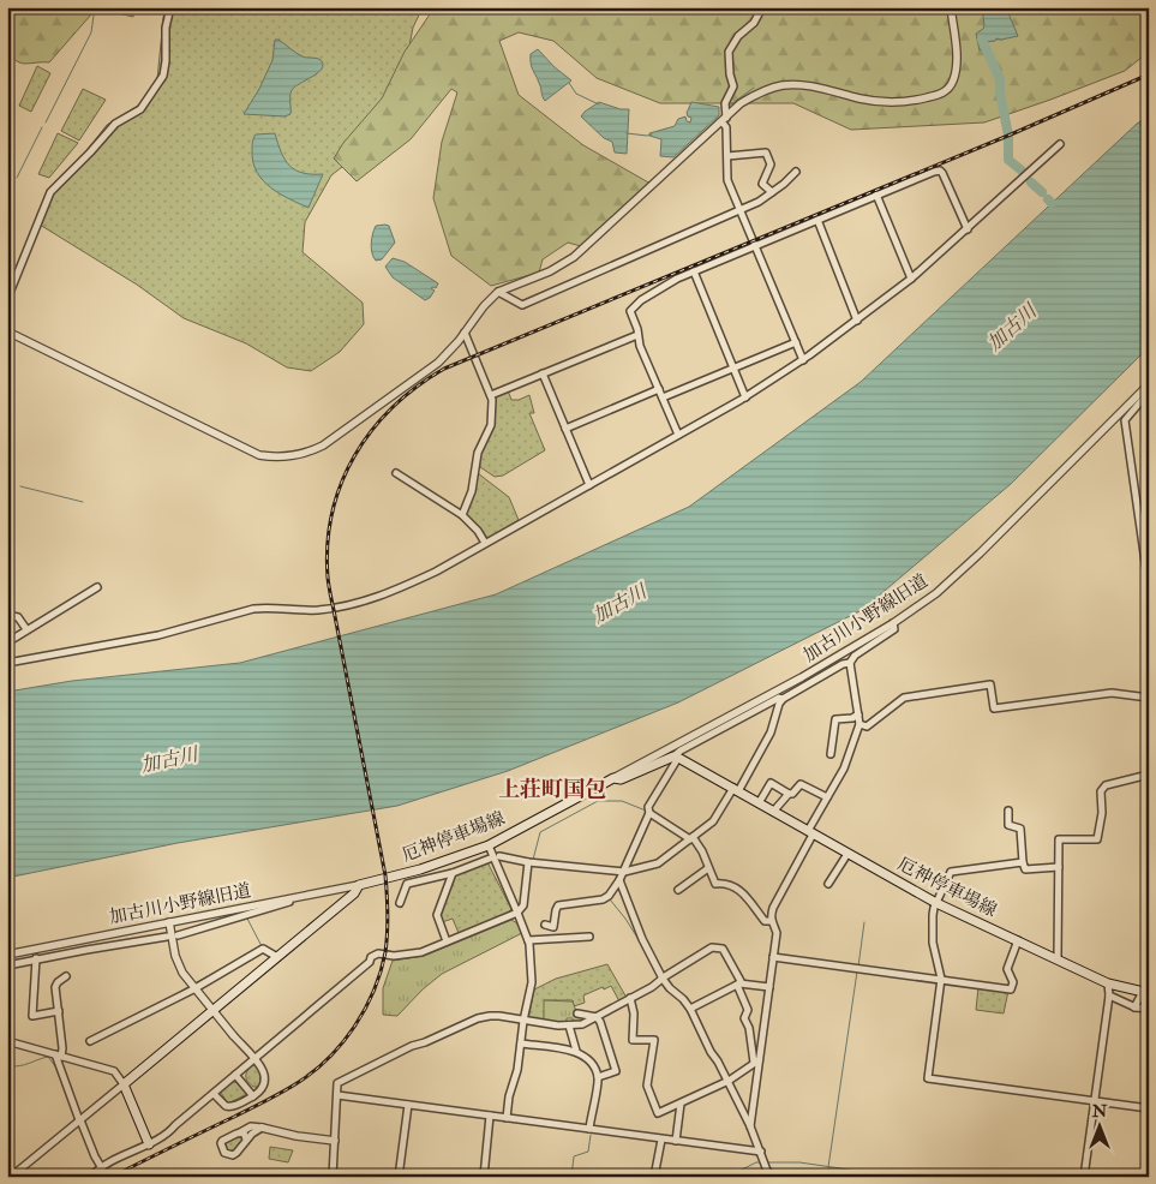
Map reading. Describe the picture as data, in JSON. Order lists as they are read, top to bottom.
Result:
{
  "streets": {
    "main road": ["厄神停車場線"],
    "street": ["加古川小野線旧道"]
  },
  "crossings": [
    ["加古川小野線旧道", "厄神停車場線"]
  ],
  "districts": ["上荘町国包"],
  "water": ["加古川"],
  "north": "top"
}
